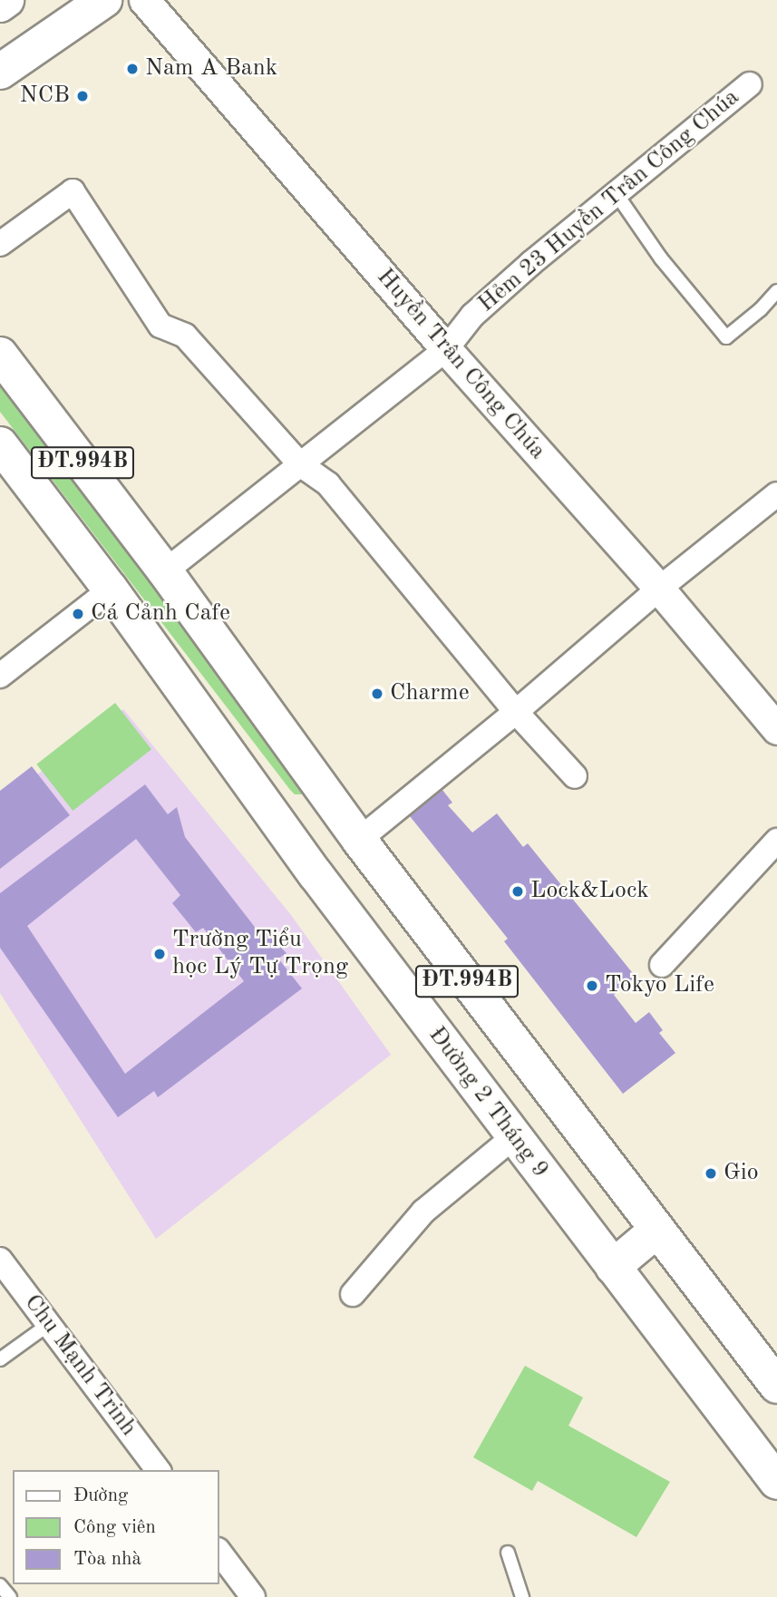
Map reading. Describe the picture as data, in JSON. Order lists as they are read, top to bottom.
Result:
{
  "streets": {
    "main road": ["ĐT.994B", "Đường 2 Tháng 9"],
    "street": ["Hẻm 23 Huyền Trân Công Chúa", "Huyền Trân Công Chúa", "Chu Mạnh Trinh"]
  },
  "crossings": [
    ["Hẻm 23 Huyền Trân Công Chúa", "Huyền Trân Công Chúa"],
    ["Hẻm 23 Huyền Trân Công Chúa", "ĐT.994B"]
  ],
  "places": [
    "Nam A Bank",
    "NCB",
    "Cá Cảnh Cafe",
    "Charme",
    "Lock&Lock",
    "Trường Tiểu học Lý Tự Trọng",
    "Tokyo Life",
    "Gio"
  ],
  "legend": ["Đường", "Công viên", "Tòa nhà"]
}
